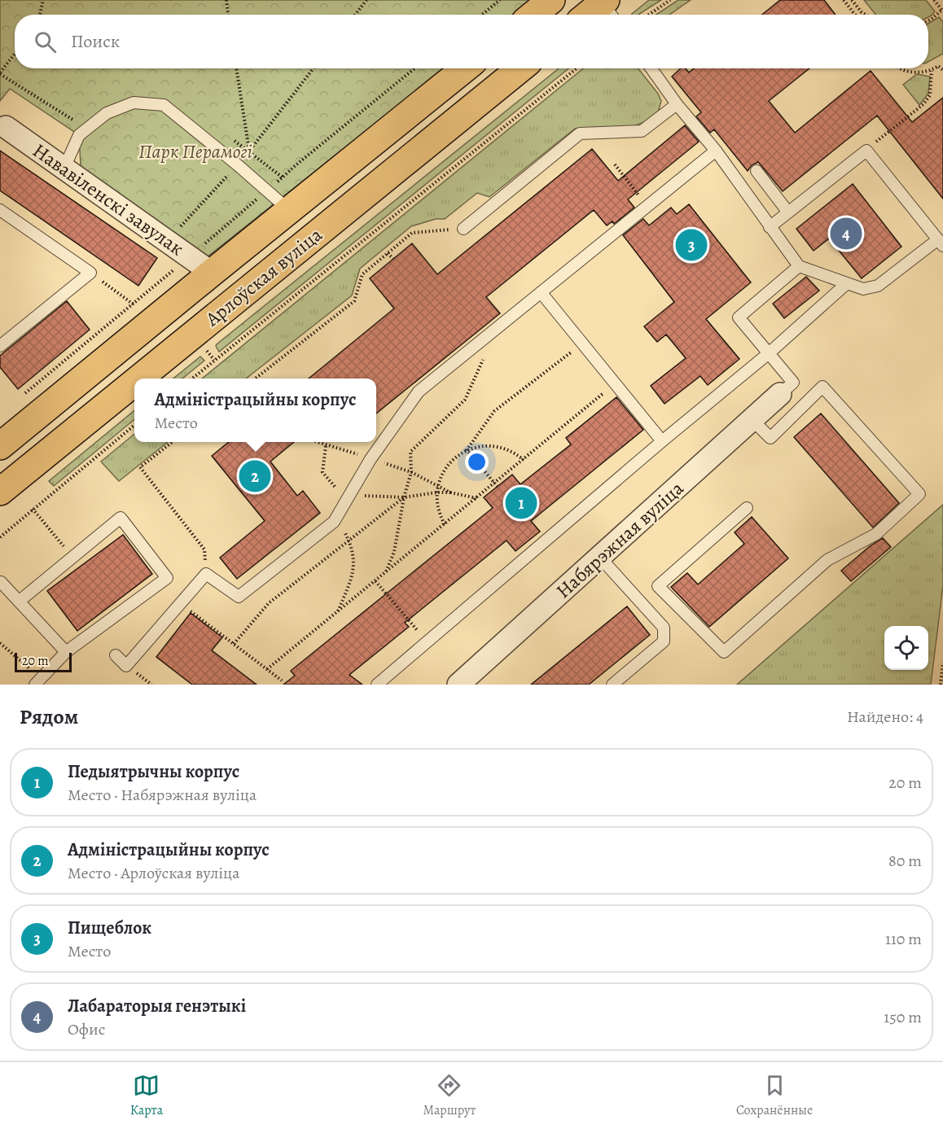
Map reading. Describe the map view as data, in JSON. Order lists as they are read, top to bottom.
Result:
{
  "streets": {
    "main road": ["Арлоўская вуліца"],
    "street": ["Нававіленскі завулак", "Набярэжная вуліца"]
  },
  "crossings": [
    ["Нававіленскі завулак", "Арлоўская вуліца"]
  ],
  "parks": ["Парк Перамогі"],
  "scale_bar": "20 m",
  "page": {
    "search": "Поиск",
    "pins": [
      "4",
      "3",
      "2",
      "1"
    ],
    "popup": ["Адміністрацыйны корпус", "Место"],
    "scale": "20 m",
    "heading": ["Рядом", "Найдено: 4"],
    "list": [
      {
        "mark": "1",
        "name": "Педыятрычны корпус",
        "note": "Место · Набярэжная вуліца",
        "value": "20 m"
      },
      {
        "mark": "2",
        "name": "Адміністрацыйны корпус",
        "note": "Место · Арлоўская вуліца",
        "value": "80 m"
      },
      {
        "mark": "3",
        "name": "Пищеблок",
        "note": "Место",
        "value": "110 m"
      },
      {
        "mark": "4",
        "name": "Лабараторыя генэтыкі",
        "note": "Офис",
        "value": "150 m"
      }
    ],
    "nav": ["Карта", "Маршрут", "Сохранённые"]
  }
}
